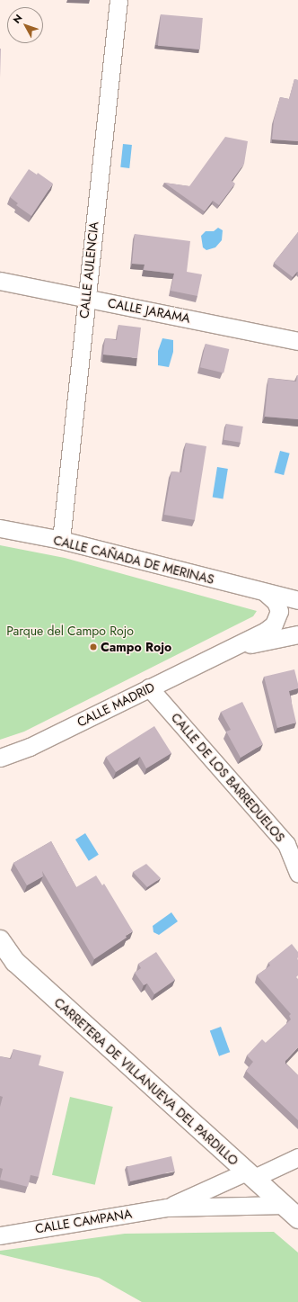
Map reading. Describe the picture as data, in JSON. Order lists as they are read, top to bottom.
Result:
{
  "streets": {
    "street": [
      "CALLE AULENCIA",
      "CALLE JARAMA",
      "CALLE CAÑADA DE MERINAS",
      "CALLE MADRID",
      "CALLE DE LOS BARREDUELOS",
      "CARRETERA DE VILLANUEVA DEL PARDILLO",
      "CALLE CAMPANA"
    ]
  },
  "crossings": [
    ["CALLE AULENCIA", "CALLE JARAMA"],
    ["CALLE AULENCIA", "CALLE CAÑADA DE MERINAS"],
    ["CALLE CAÑADA DE MERINAS", "CALLE MADRID"],
    ["CALLE MADRID", "CALLE DE LOS BARREDUELOS"]
  ],
  "parks": ["Parque del Campo Rojo"],
  "places": ["Campo Rojo"],
  "north": "top left"
}
